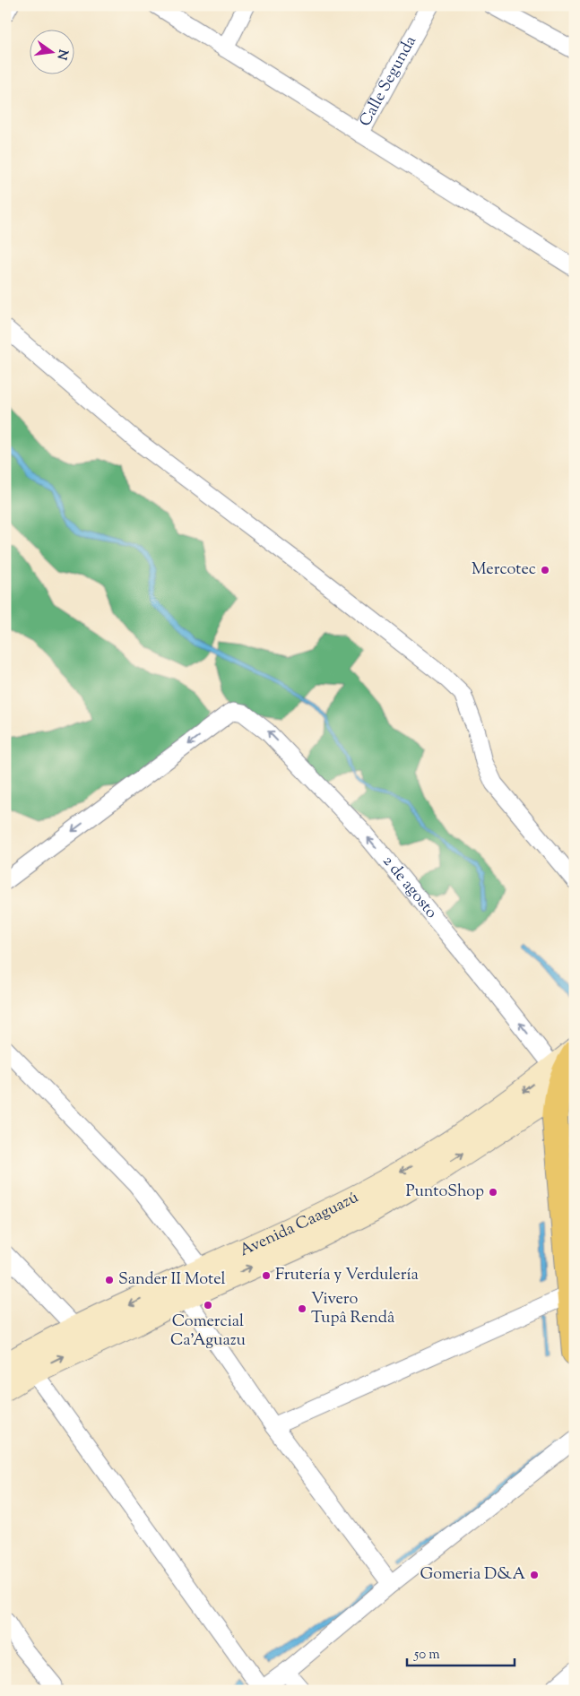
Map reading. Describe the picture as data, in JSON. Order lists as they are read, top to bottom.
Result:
{
  "streets": {
    "street": ["Calle Segunda", "2 de agosto", "Avenida Caaguazú"]
  },
  "crossings": [
    ["2 de agosto", "Avenida Caaguazú"]
  ],
  "places": [
    "Mercotec",
    "PuntoShop",
    "Frutería y Verdulería",
    "Sander II Motel",
    "Comercial Ca'Aguazu",
    "Vivero Tupâ Rendâ",
    "Gomeria D&A"
  ],
  "scale_bar": "50 m",
  "north": "right"
}
